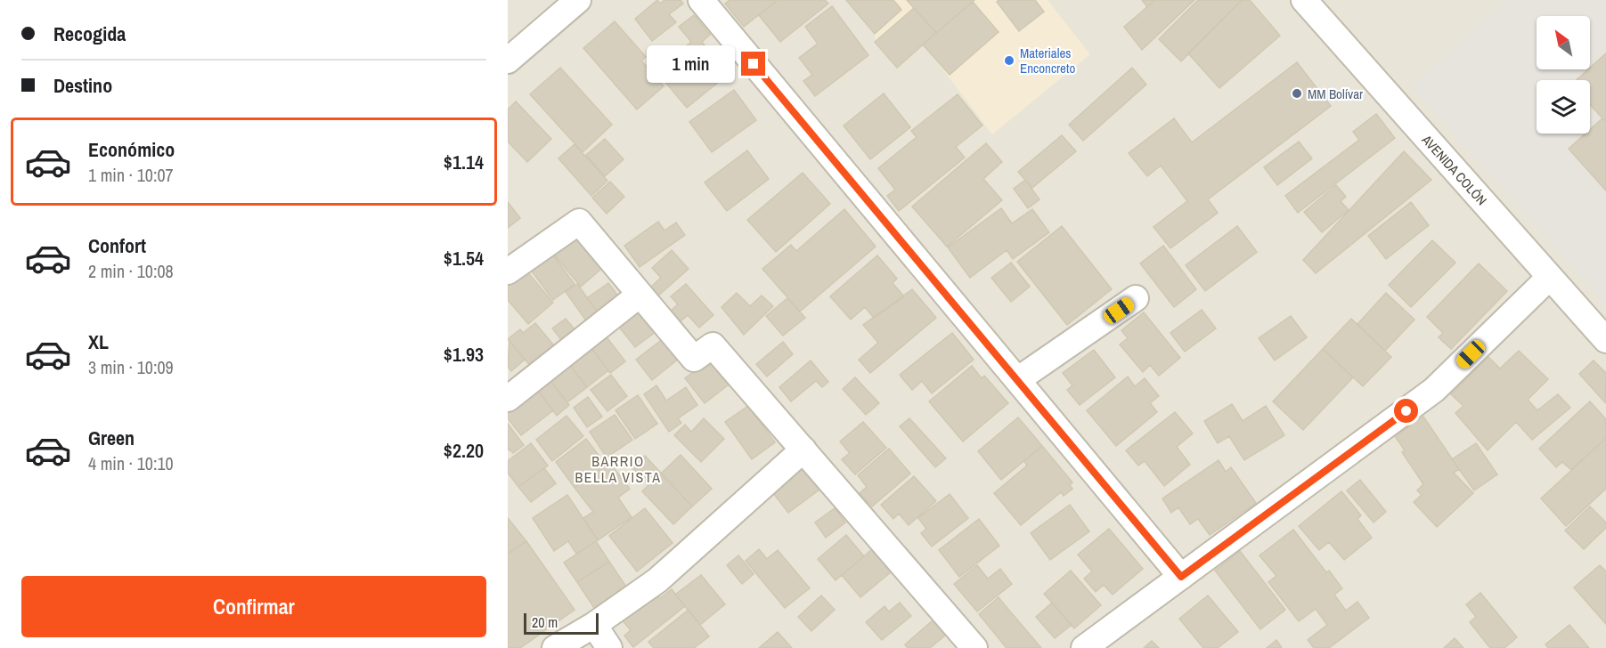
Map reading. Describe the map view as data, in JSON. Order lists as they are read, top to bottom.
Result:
{
  "streets": {
    "street": ["AVENIDA COLÓN"]
  },
  "districts": ["BARRIO BELLA VISTA"],
  "places": ["Materiales Enconcreto", "MM Bolívar"],
  "scale_bar": "20 m",
  "north": "top left",
  "page": {
    "banner": ["Recogida", "Destino"],
    "bubble": "1 min",
    "list": [
      {
        "name": "Económico",
        "note": "1 min · 10:07",
        "value": "$1.14"
      },
      {
        "name": "Confort",
        "note": "2 min · 10:08",
        "value": "$1.54"
      },
      {
        "name": "XL",
        "note": "3 min · 10:09",
        "value": "$1.93"
      },
      {
        "name": "Green",
        "note": "4 min · 10:10",
        "value": "$2.20"
      }
    ],
    "buttons": "Confirmar",
    "scale": "20 m"
  }
}
